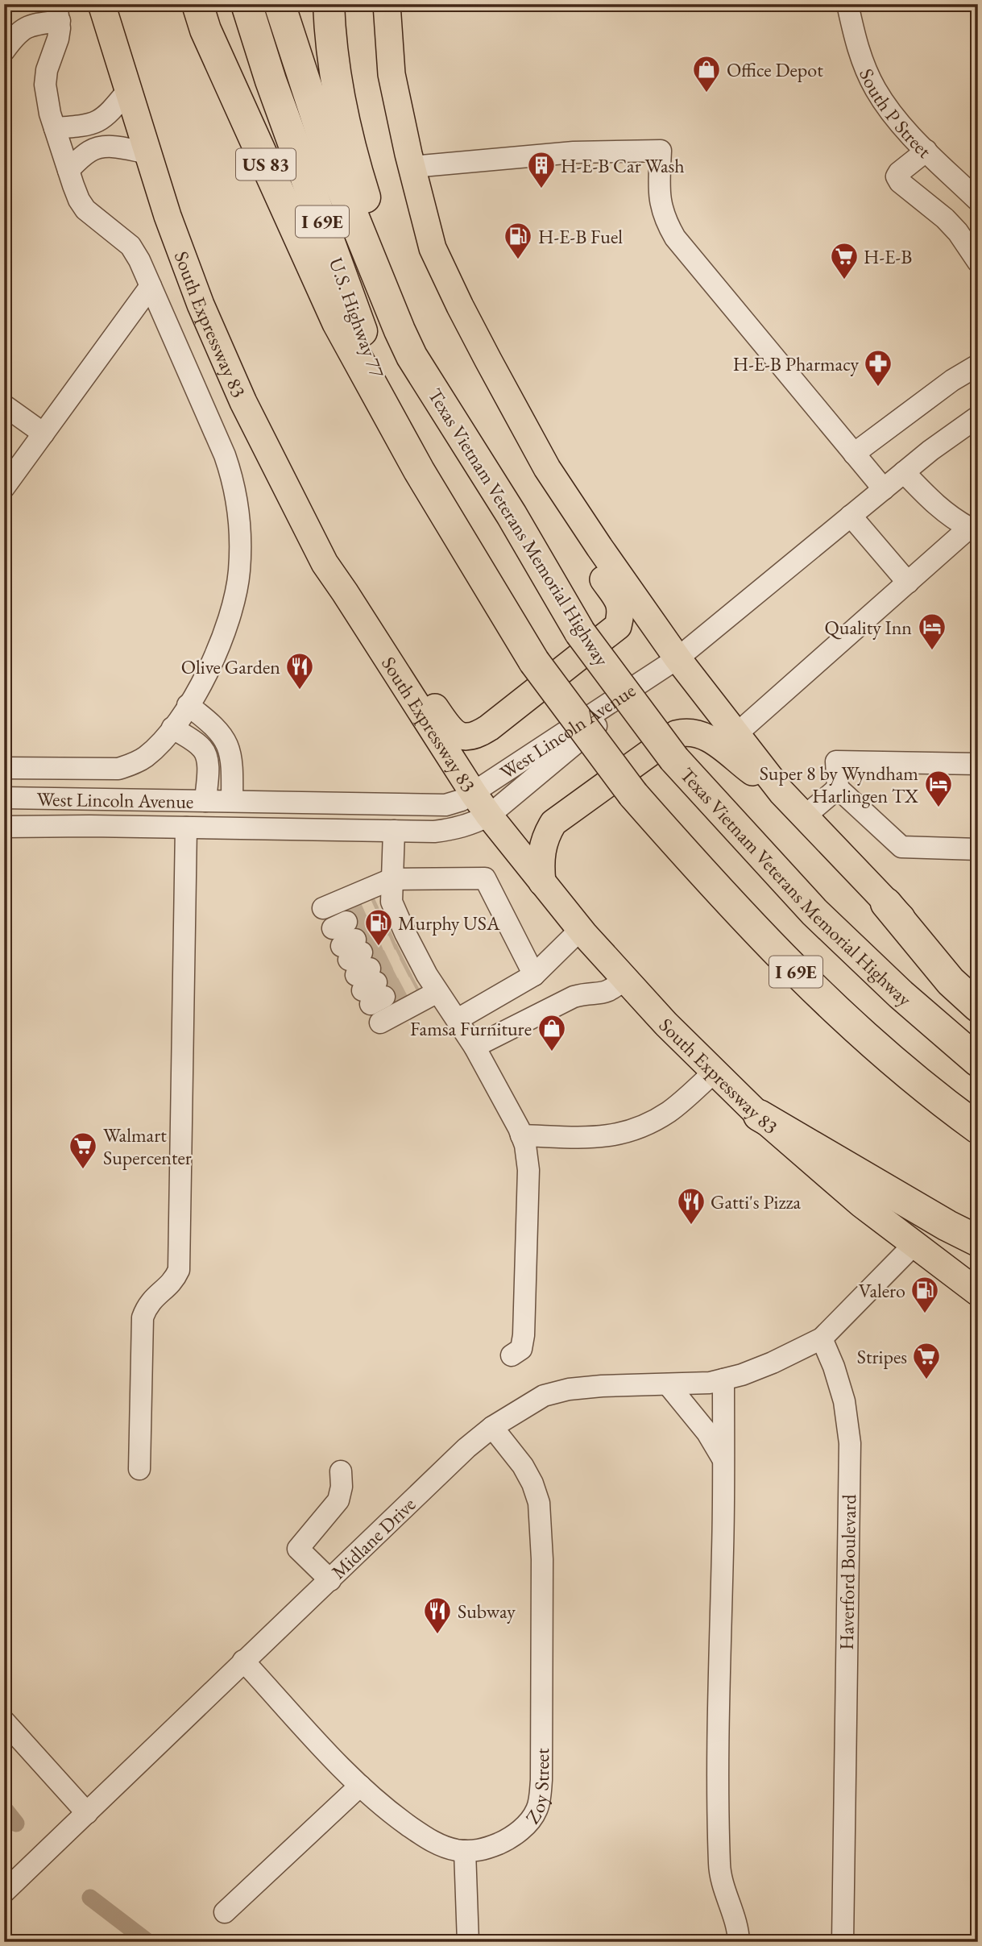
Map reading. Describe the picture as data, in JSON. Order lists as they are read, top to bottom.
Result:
{
  "streets": {
    "highway": [
      "US 83",
      "I 69E",
      "U.S. Highway 77",
      "Texas Vietnam Veterans Memorial Highway"
    ],
    "main road": ["South Expressway 83"],
    "street": [
      "South P Street",
      "West Lincoln Avenue",
      "Midlane Drive",
      "Haverford Boulevard",
      "Zoy Street"
    ]
  },
  "crossings": [
    ["US 83", "I 69E"],
    ["US 83", "U.S. Highway 77"],
    ["I 69E", "U.S. Highway 77"],
    ["U.S. Highway 77", "Texas Vietnam Veterans Memorial Highway"],
    ["South Expressway 83", "West Lincoln Avenue"],
    ["Midlane Drive", "Haverford Boulevard"],
    ["Midlane Drive", "Zoy Street"]
  ],
  "places": {
    "shop": ["Office Depot", "Famsa Furniture"],
    "building": ["H-E-B Car Wash"],
    "fuel station": ["H-E-B Fuel", "Murphy USA", "Valero"],
    "supermarket": ["H-E-B", "Walmart Supercenter", "Stripes"],
    "pharmacy": ["H-E-B Pharmacy"],
    "hotel": ["Quality Inn", "Super 8 by Wyndham Harlingen TX"],
    "restaurant": ["Olive Garden", "Gatti's Pizza", "Subway"]
  }
}
